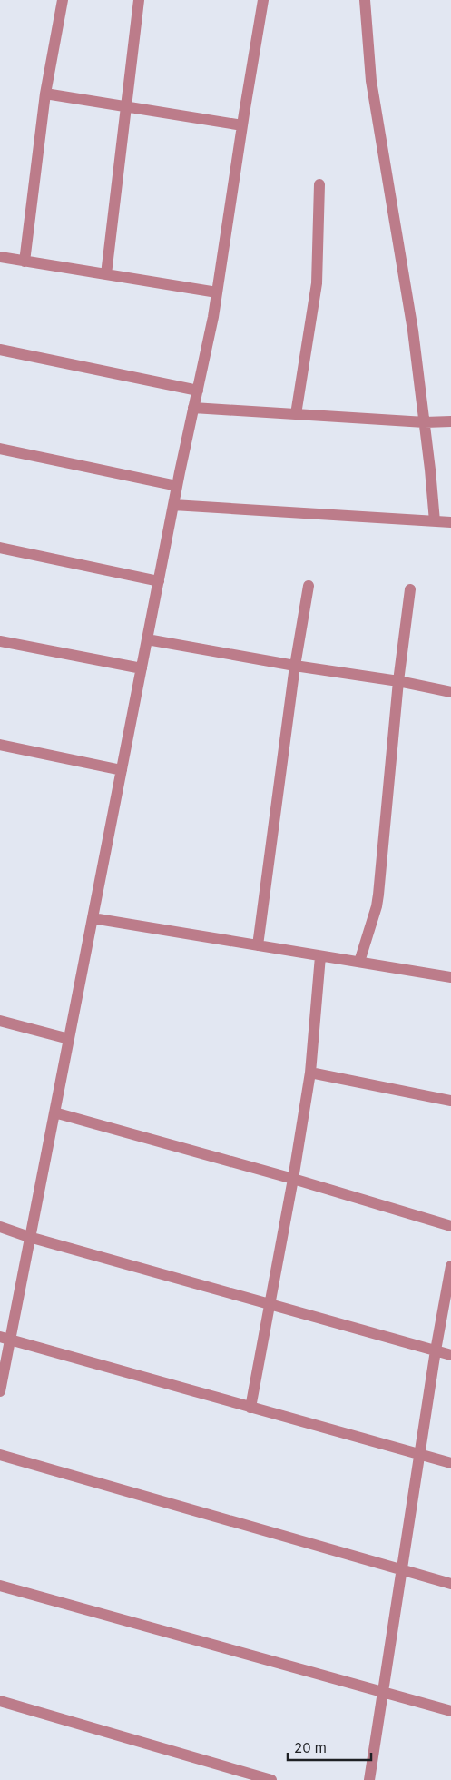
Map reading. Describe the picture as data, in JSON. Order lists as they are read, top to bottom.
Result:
{
  "scale_bar": "20 m"
}
